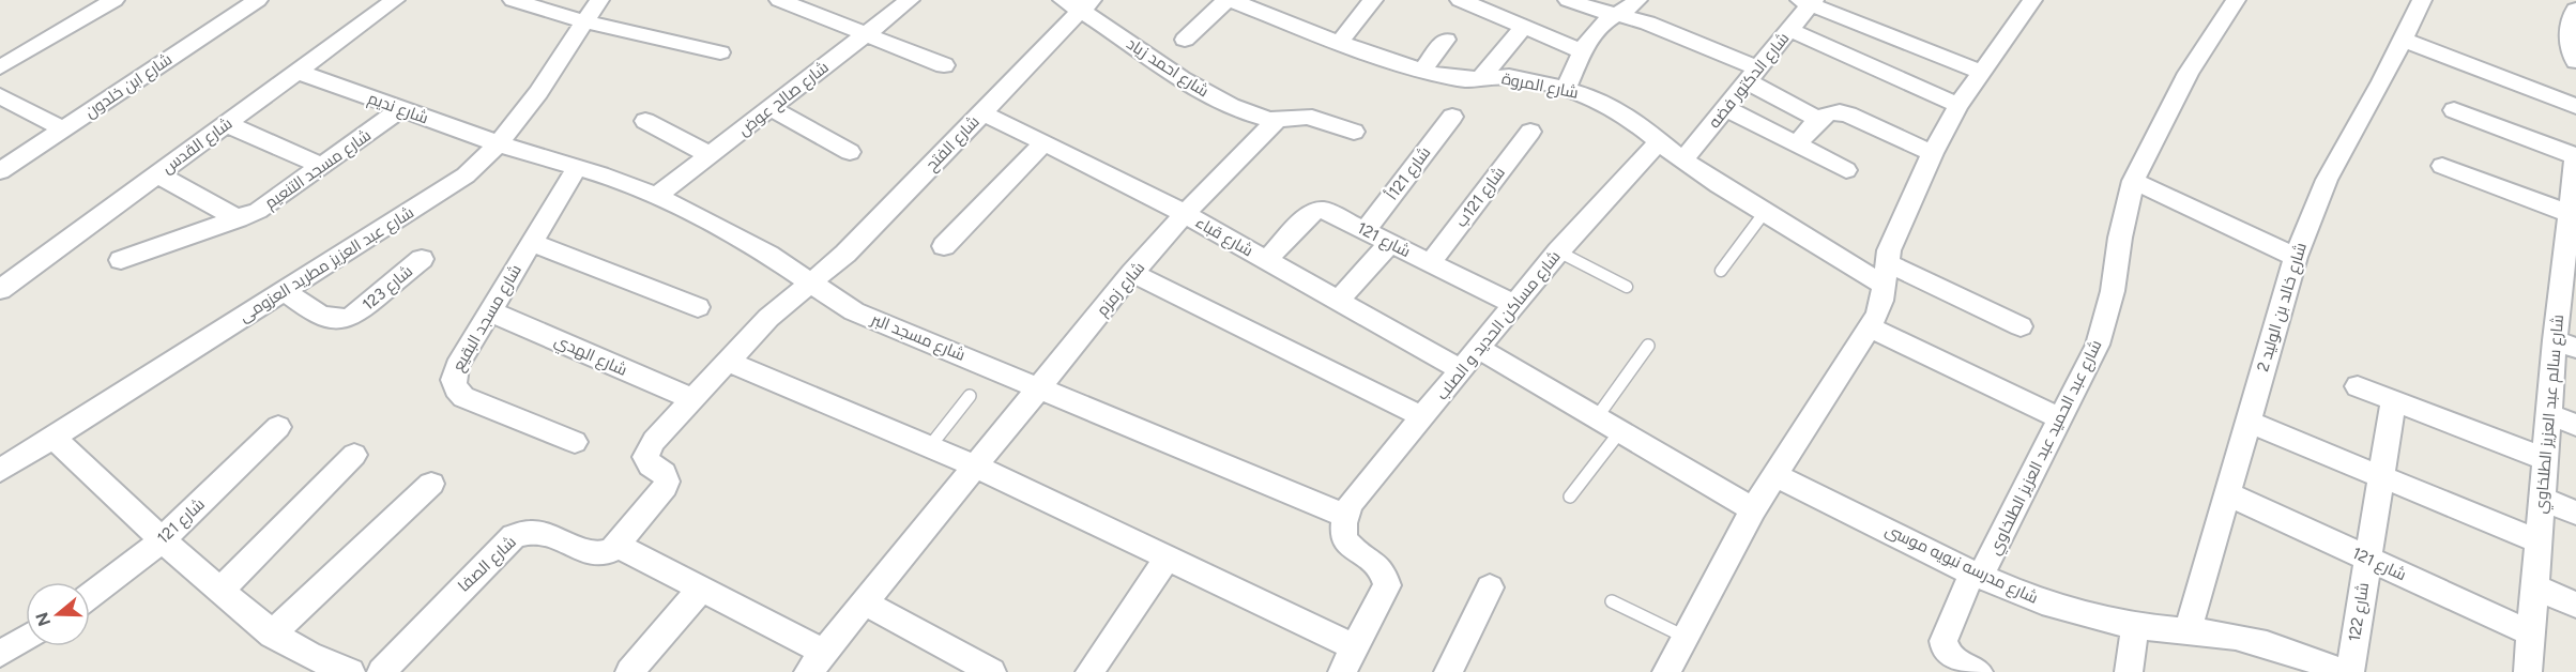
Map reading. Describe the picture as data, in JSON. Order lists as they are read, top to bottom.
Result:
{
  "streets": {
    "street": [
      "شارع احمد زياد",
      "شارع الدكتور فضه",
      "شارع ابن خلدون",
      "شارع المروة",
      "شارع صالح عوض",
      "شارع نديم",
      "شارع الفتح",
      "شارع القدس",
      "شارع مسجد التنعيم",
      "شارع 121أ",
      "شارع 121ب",
      "شارع قباء",
      "شارع 121",
      "شارع عبد العزيز مطريد العزومى",
      "شارع 123",
      "شارع زمزم",
      "شارع خالد بن الوليد 2",
      "شارع مسجد البقيع",
      "شارع مساكن الحديد و الصلب",
      "شارع مسجد البر",
      "شارع الهدي",
      "شارع سالم عبد العزيز الطلخاوي",
      "شارع عبد الحميد عبد العزيز الطلخاوي",
      "شارع الصفا",
      "شارع مدرسه نبويه موسى",
      "شارع 122"
    ]
  },
  "crossings": [
    ["شارع احمد زياد", "شارع الفتح"],
    ["شارع احمد زياد", "شارع زمزم"],
    ["شارع الدكتور فضه", "شارع المروة"],
    ["شارع المروة", "شارع مساكن الحديد و الصلب"],
    ["شارع صالح عوض", "شارع مسجد البر"],
    ["شارع نديم", "شارع القدس"],
    ["شارع نديم", "شارع مسجد التنعيم"],
    ["شارع نديم", "شارع عبد العزيز مطريد العزومى"],
    ["شارع نديم", "شارع مسجد البر"],
    ["شارع الفتح", "شارع قباء"],
    ["شارع الفتح", "شارع مسجد البر"],
    ["شارع الفتح", "شارع الهدي"],
    ["شارع الفتح", "شارع الصفا"],
    ["شارع 121أ", "شارع 121"],
    ["شارع 121ب", "شارع 121"],
    ["شارع قباء", "شارع 121"],
    ["شارع قباء", "شارع زمزم"],
    ["شارع قباء", "شارع مساكن الحديد و الصلب"],
    ["شارع 121", "شارع خالد بن الوليد 2"],
    ["شارع 121", "شارع مساكن الحديد و الصلب"],
    ["شارع 121", "شارع سالم عبد العزيز الطلخاوي"],
    ["شارع 121", "شارع 122"],
    ["شارع عبد العزيز مطريد العزومى", "شارع 123"],
    ["شارع عبد العزيز مطريد العزومى", "شارع مسجد البر"],
    ["شارع زمزم", "شارع مسجد البر"],
    ["شارع خالد بن الوليد 2", "شارع مدرسه نبويه موسى"],
    ["شارع مسجد البقيع", "شارع مسجد البر"],
    ["شارع مسجد البقيع", "شارع الهدي"],
    ["شارع مساكن الحديد و الصلب", "شارع مسجد البر"],
    ["شارع عبد الحميد عبد العزيز الطلخاوي", "شارع مدرسه نبويه موسى"],
    ["شارع مدرسه نبويه موسى", "شارع 122"]
  ],
  "north": "left"
}
